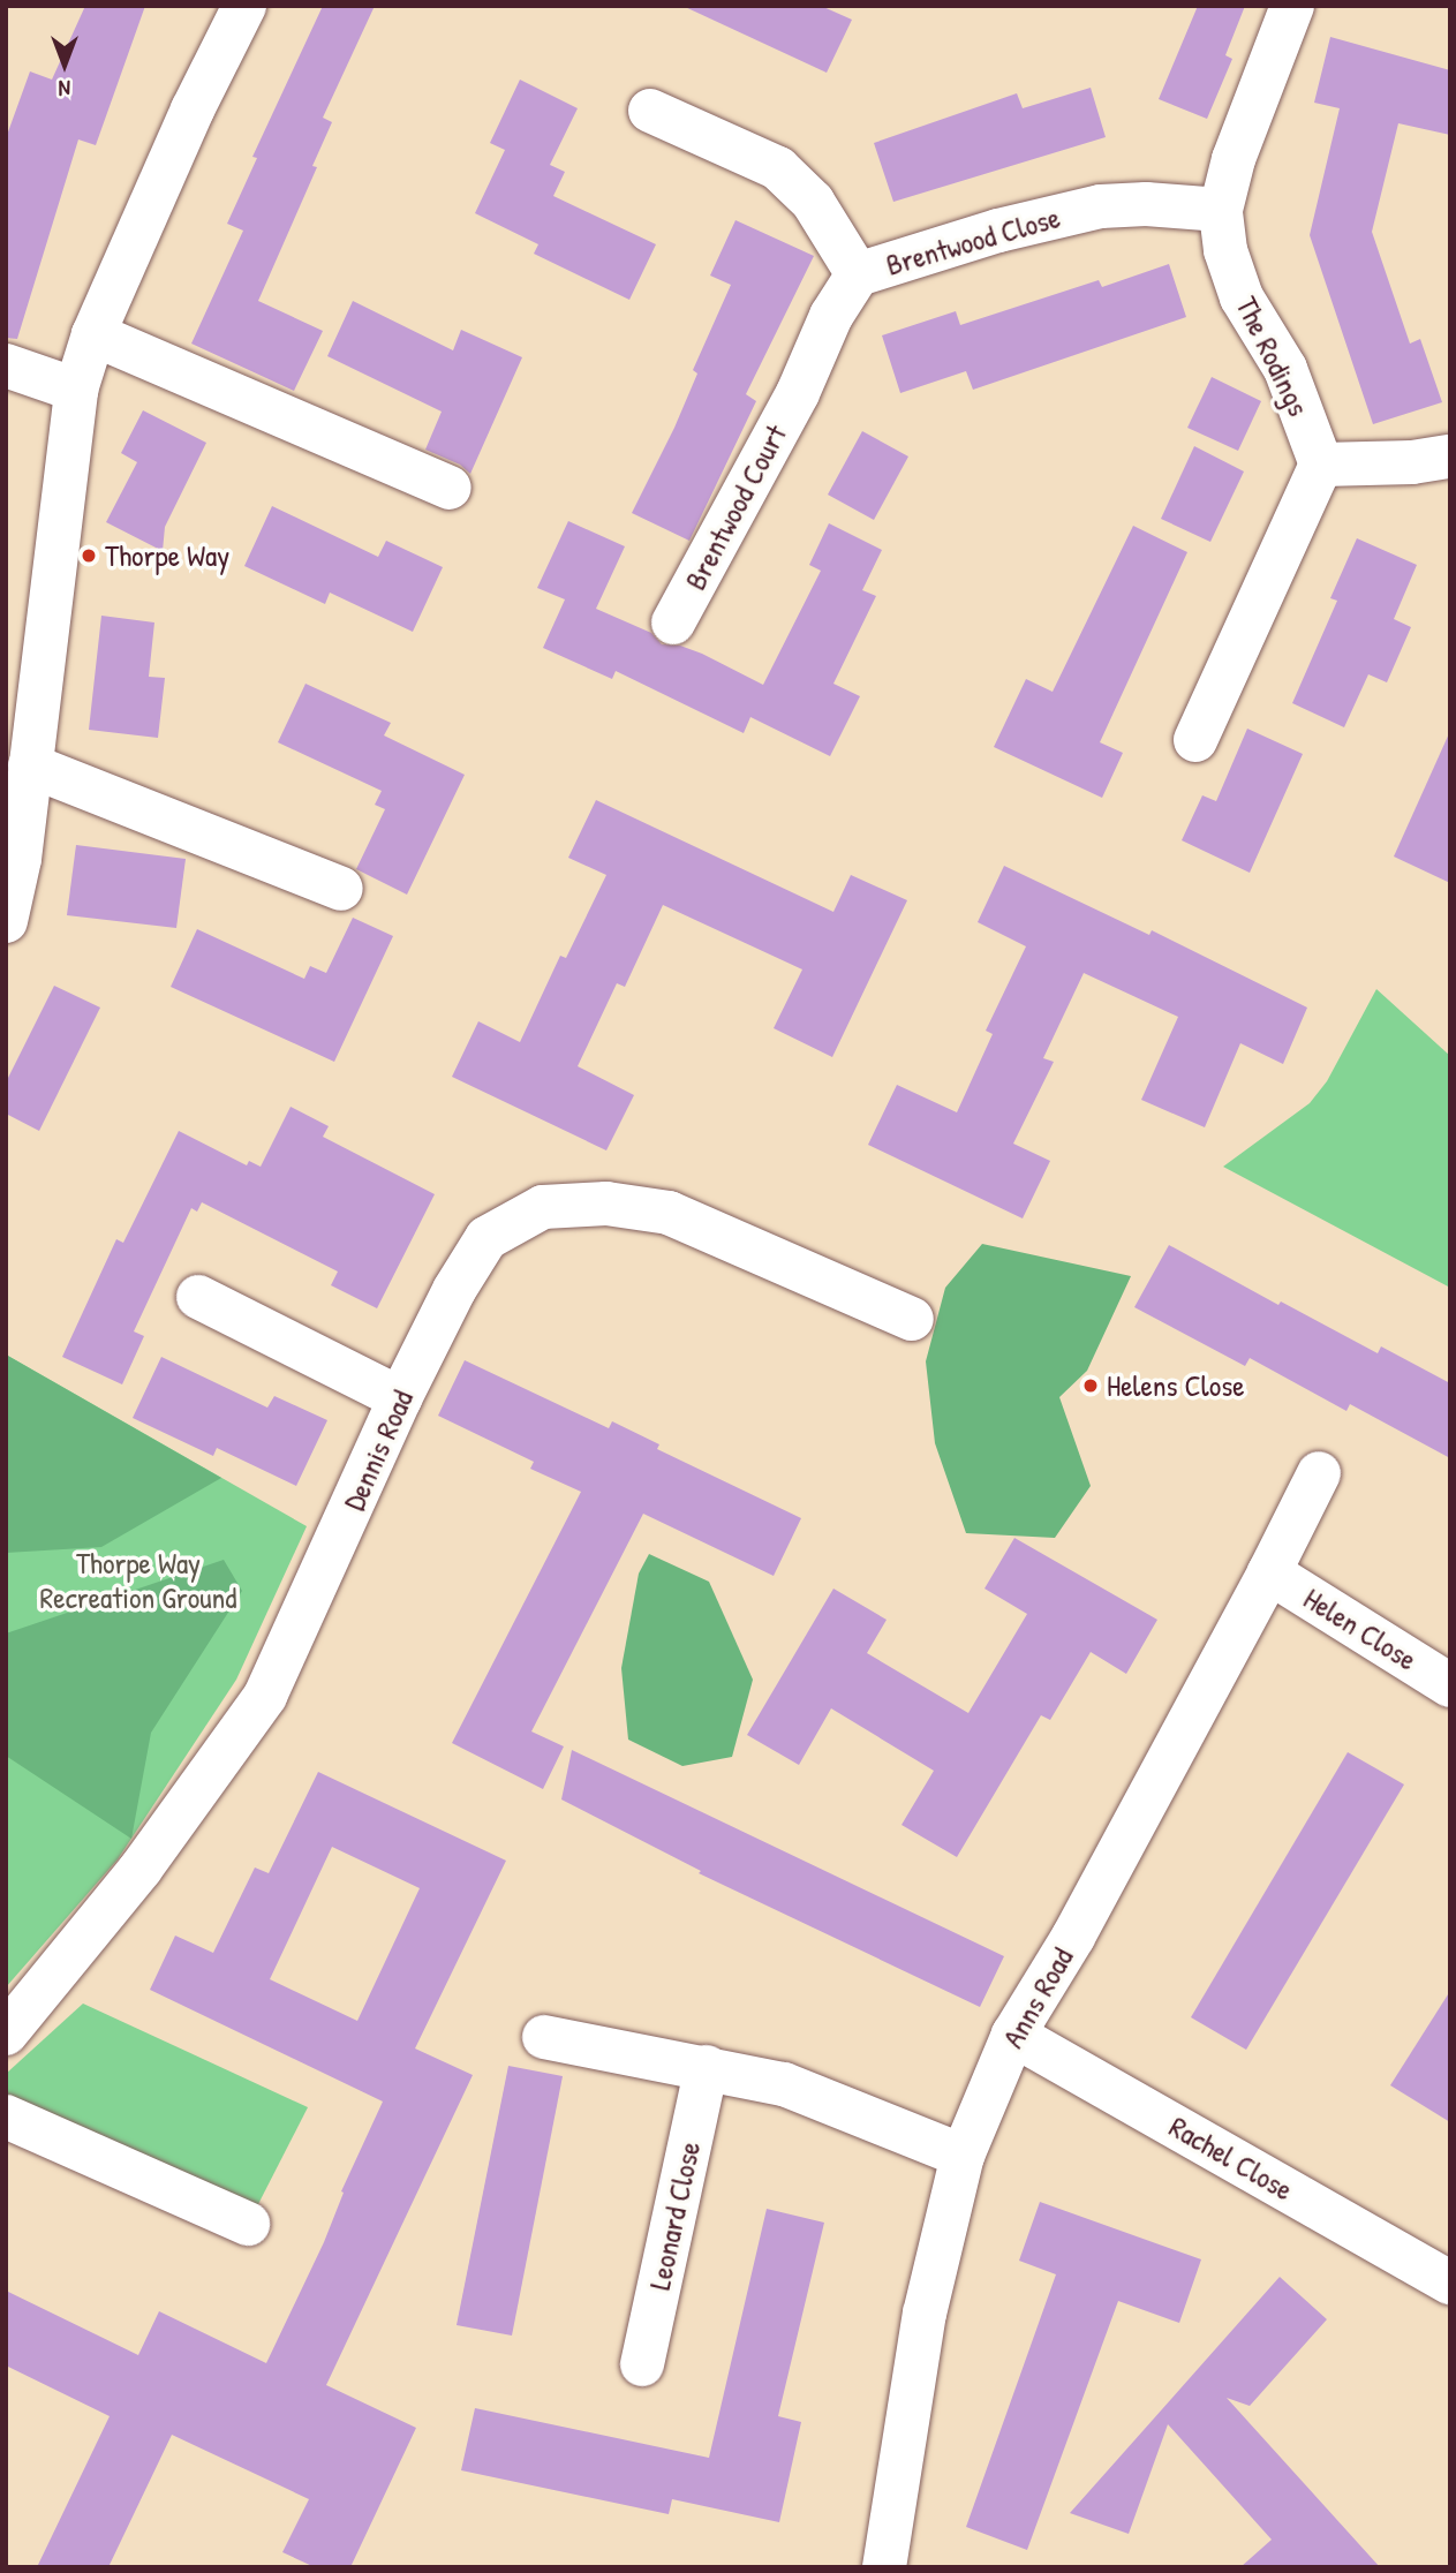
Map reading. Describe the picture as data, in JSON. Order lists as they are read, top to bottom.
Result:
{
  "streets": {
    "street": [
      "Brentwood Close",
      "The Rodings",
      "Brentwood Court",
      "Dennis Road",
      "Helen Close",
      "Anns Road",
      "Rachel Close",
      "Leonard Close"
    ]
  },
  "crossings": [
    ["Brentwood Close", "The Rodings"],
    ["Brentwood Close", "Brentwood Court"],
    ["Helen Close", "Anns Road"],
    ["Anns Road", "Rachel Close"]
  ],
  "parks": ["Thorpe Way Recreation Ground"],
  "places": ["Thorpe Way", "Helens Close"],
  "north": "bottom"
}
